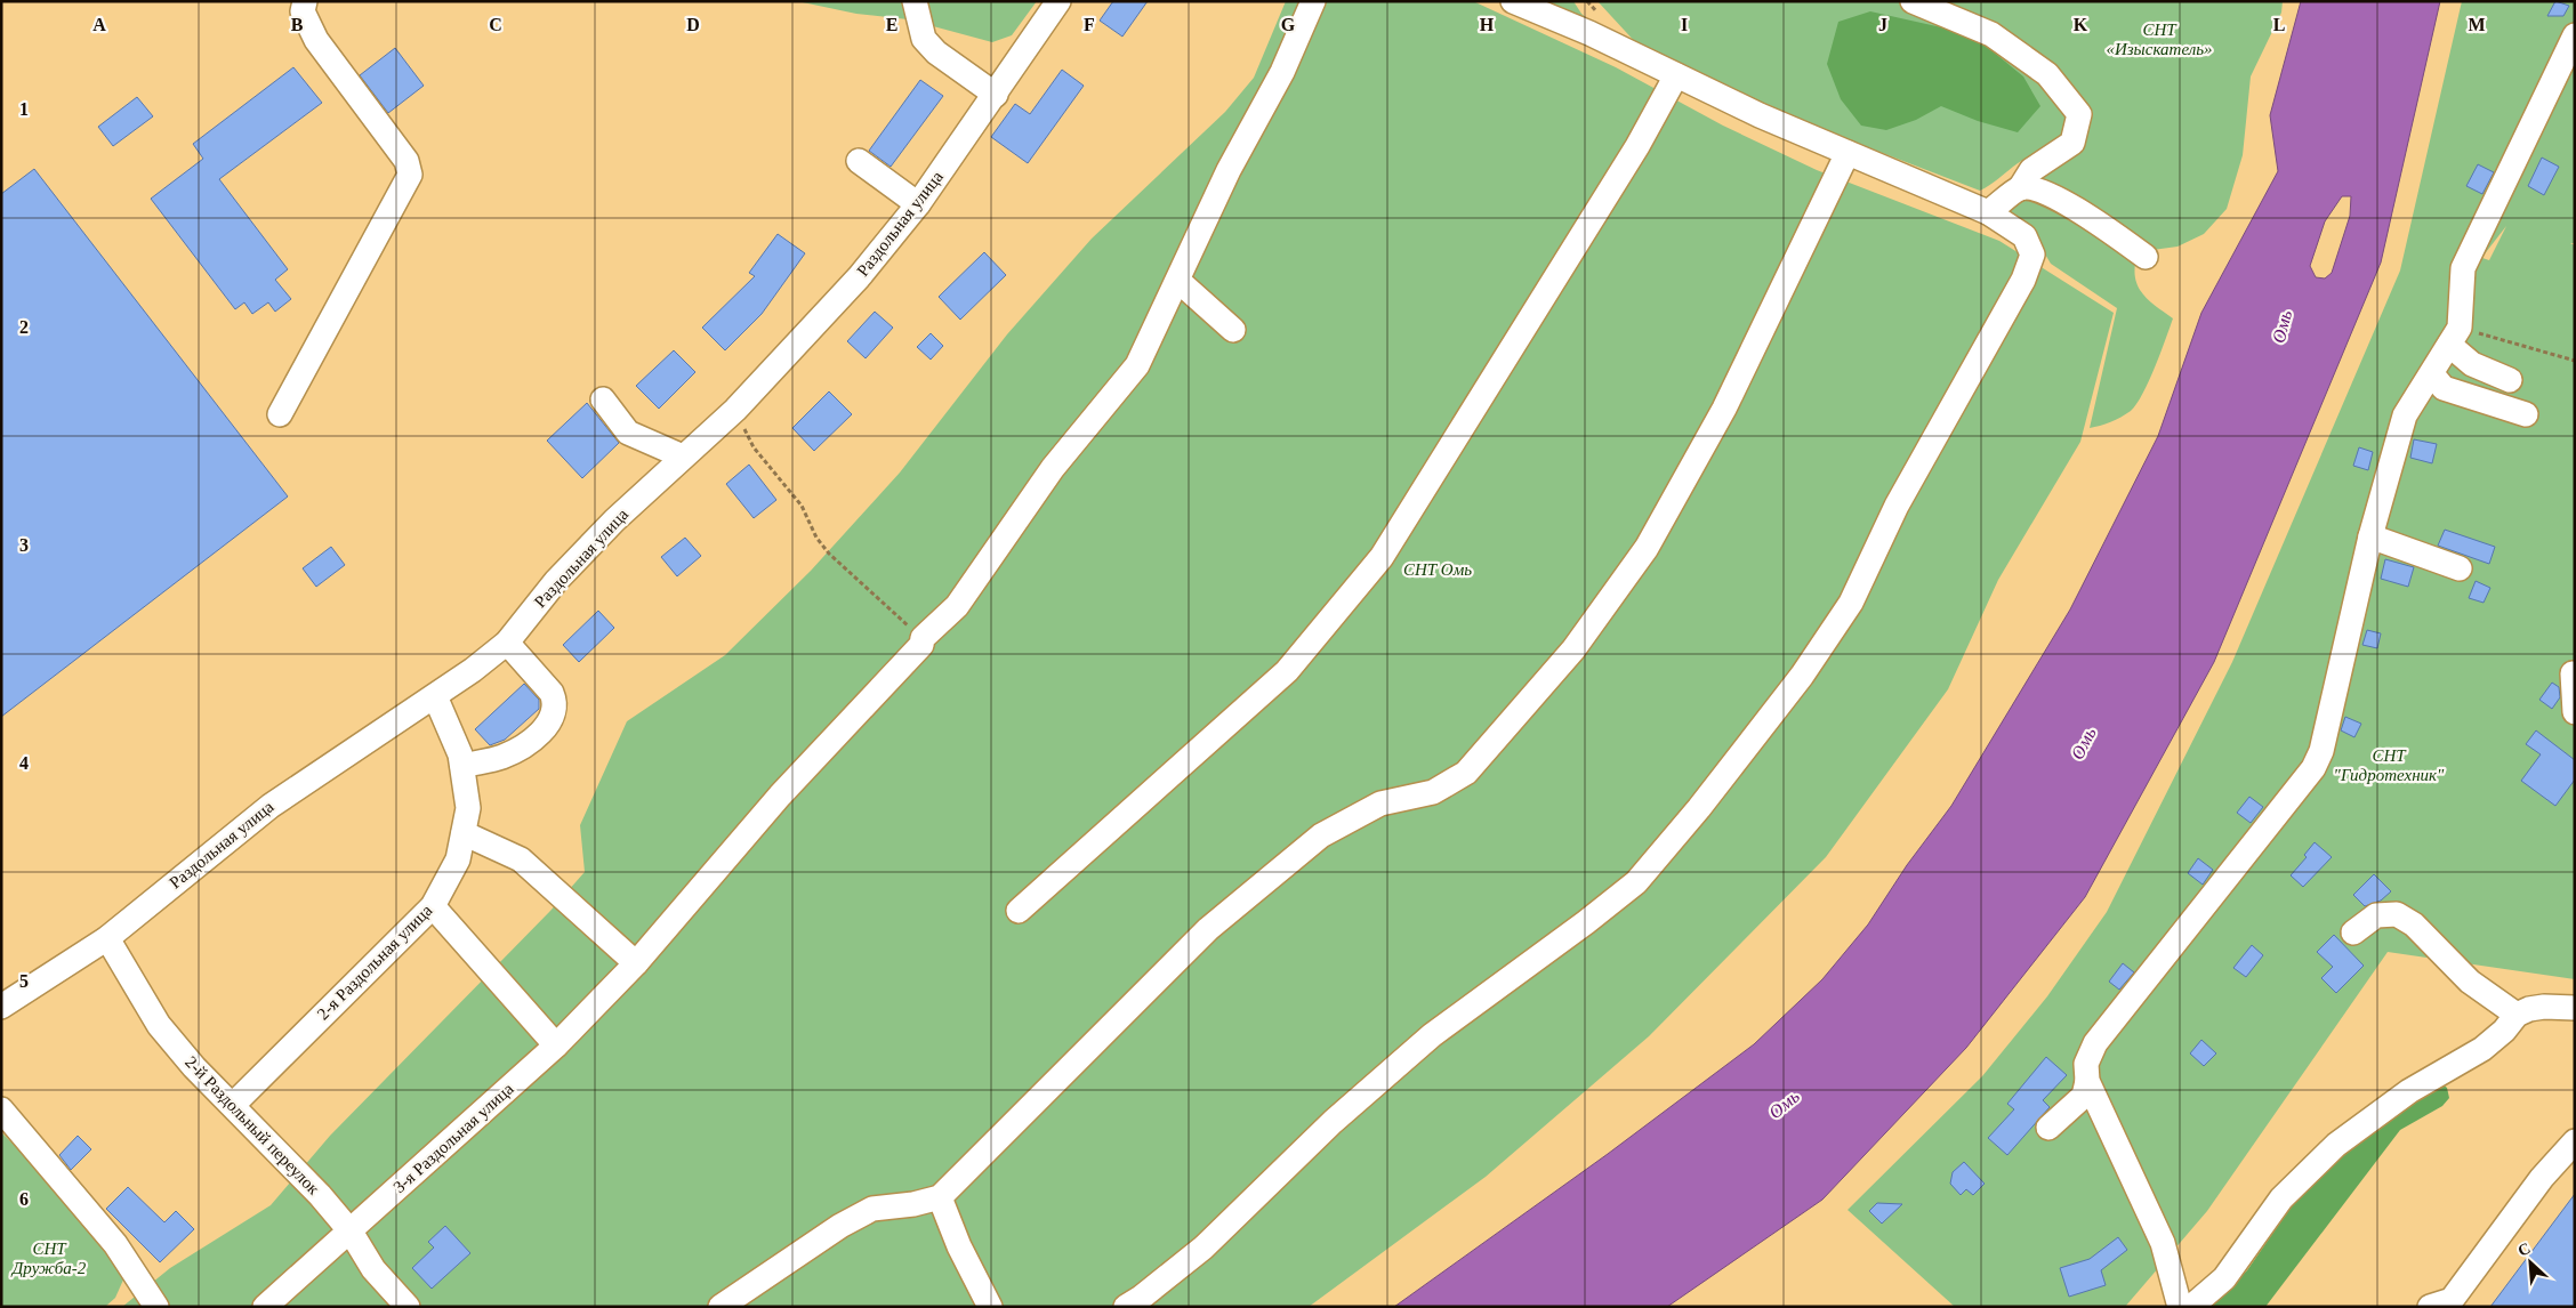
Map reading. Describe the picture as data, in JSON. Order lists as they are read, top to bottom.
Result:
{
  "streets": {
    "street": [
      "Раздольная улица",
      "2-я Раздольная улица",
      "2-й Раздольный переулок",
      "3-я Раздольная улица"
    ]
  },
  "crossings": [
    ["Раздольная улица", "2-я Раздольная улица"],
    ["Раздольная улица", "2-й Раздольный переулок"],
    ["2-я Раздольная улица", "2-й Раздольный переулок"],
    ["2-й Раздольный переулок", "3-я Раздольная улица"]
  ],
  "water": ["Омь"],
  "parks": [
    "СНТ «Изыскатель»",
    "СНТ Омь",
    "СНТ \"Гидротехник\"",
    "СНТ Дружба-2"
  ],
  "north": "top left",
  "grid": {
    "columns": [
      "A",
      "B",
      "C",
      "D",
      "E",
      "F",
      "G",
      "H",
      "I",
      "J",
      "K",
      "L",
      "M"
    ],
    "rows": [
      "1",
      "2",
      "3",
      "4",
      "5",
      "6"
    ]
  }
}
